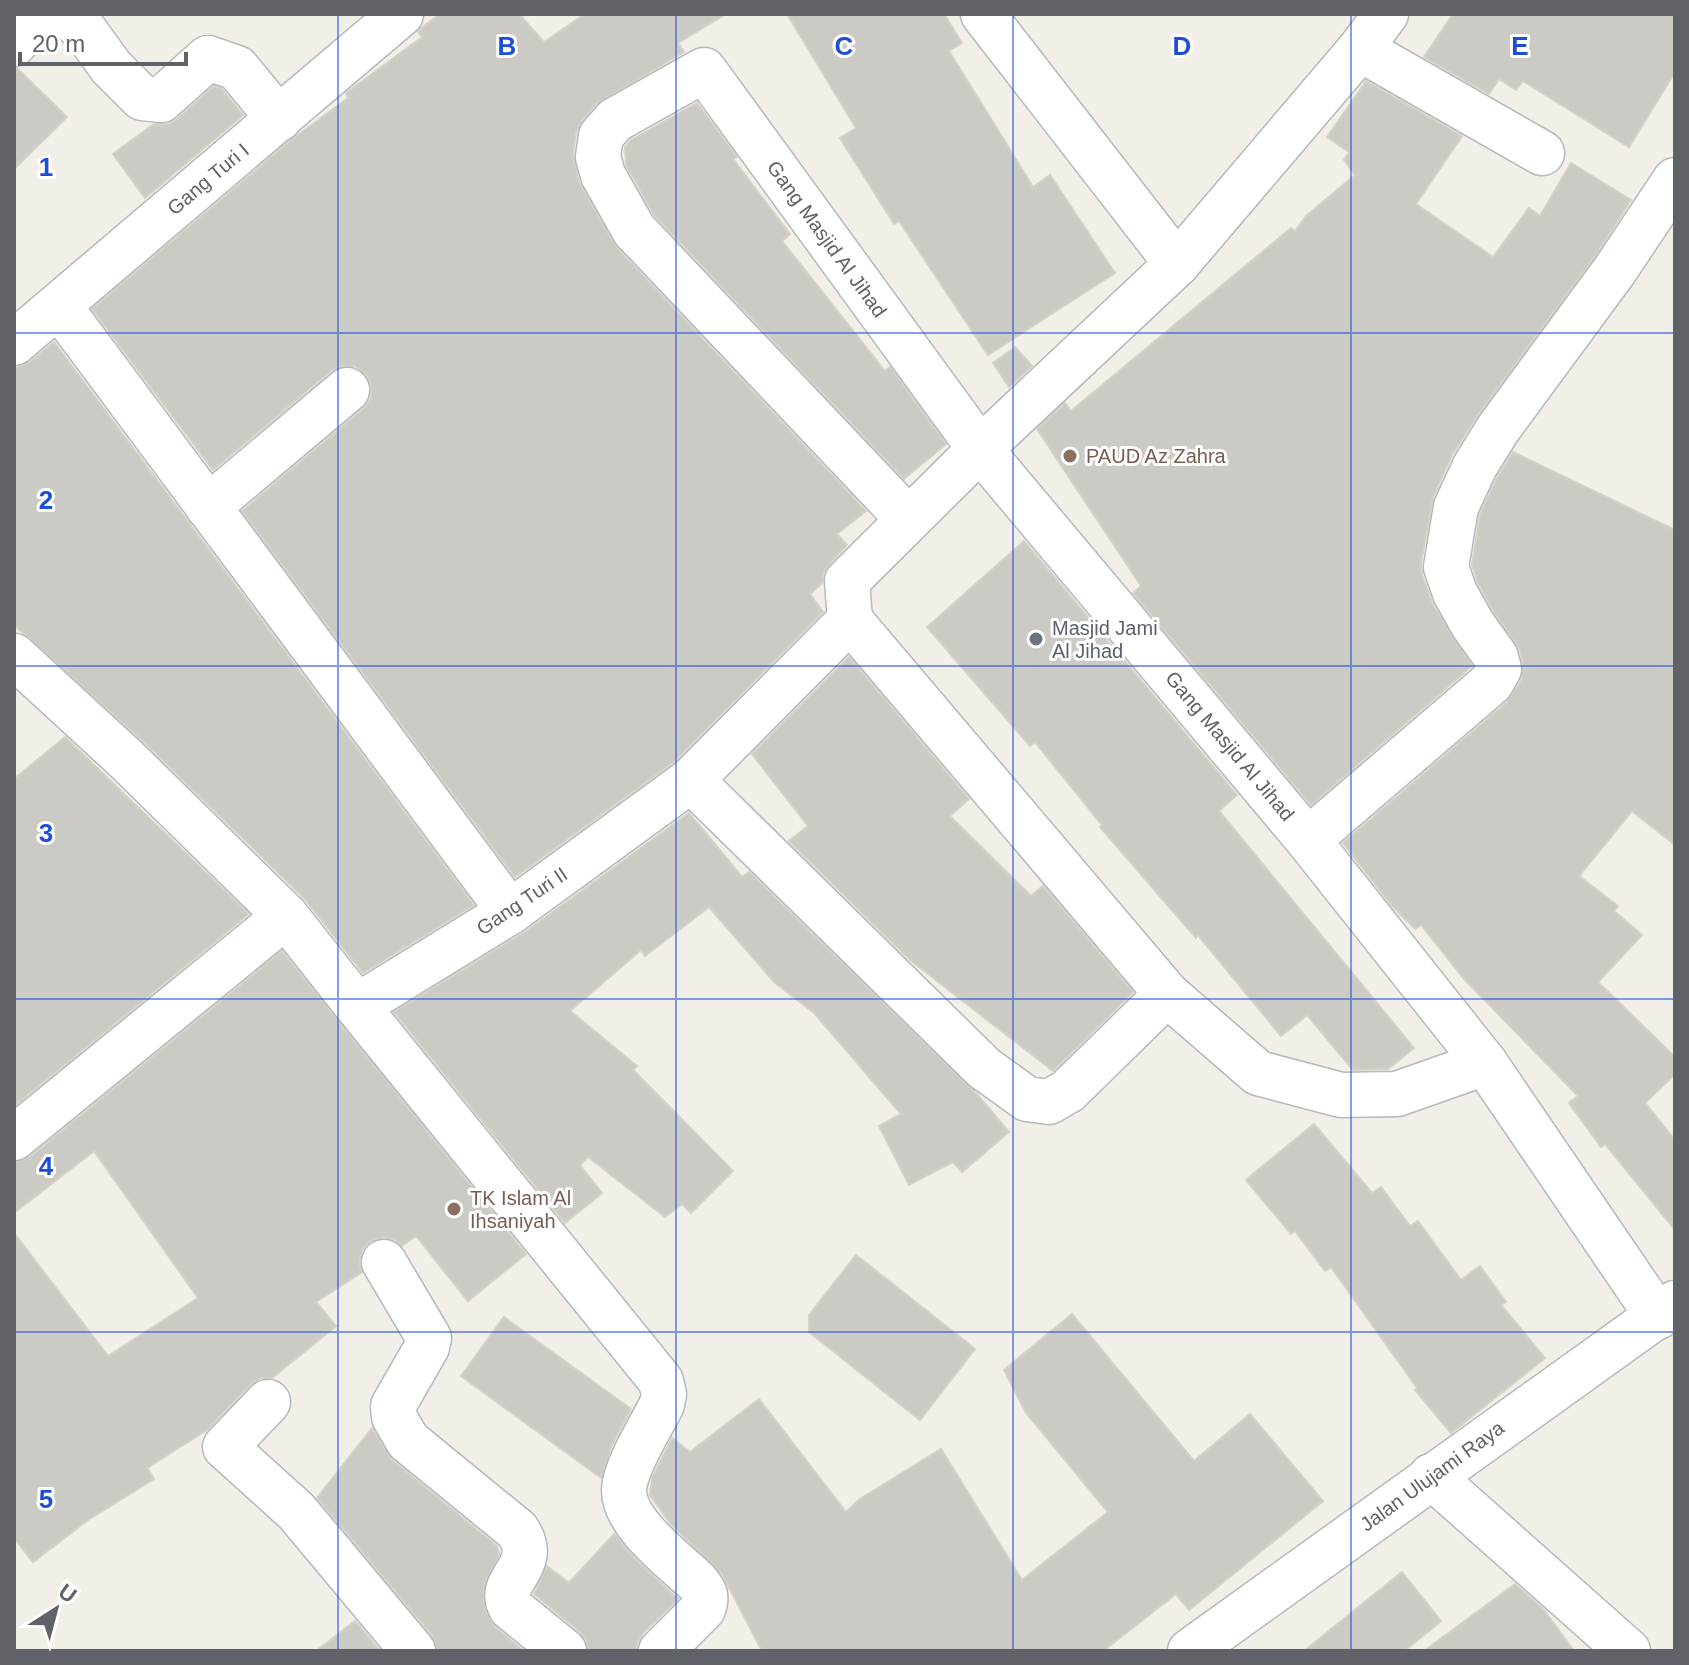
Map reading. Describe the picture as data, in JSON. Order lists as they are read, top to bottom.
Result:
{
  "streets": {
    "street": [
      "Gang Turi I",
      "Gang Masjid Al Jihad",
      "Gang Turi II",
      "Jalan Ulujami Raya"
    ]
  },
  "crossings": [
    ["Gang Masjid Al Jihad", "Jalan Ulujami Raya"]
  ],
  "places": ["PAUD Az Zahra", "Masjid Jami Al Jihad", "TK Islam Al Ihsaniyah"],
  "scale_bar": "20 m",
  "north": "top right",
  "grid": {
    "columns": [
      "B",
      "C",
      "D",
      "E"
    ],
    "rows": [
      "1",
      "2",
      "3",
      "4",
      "5"
    ]
  }
}
